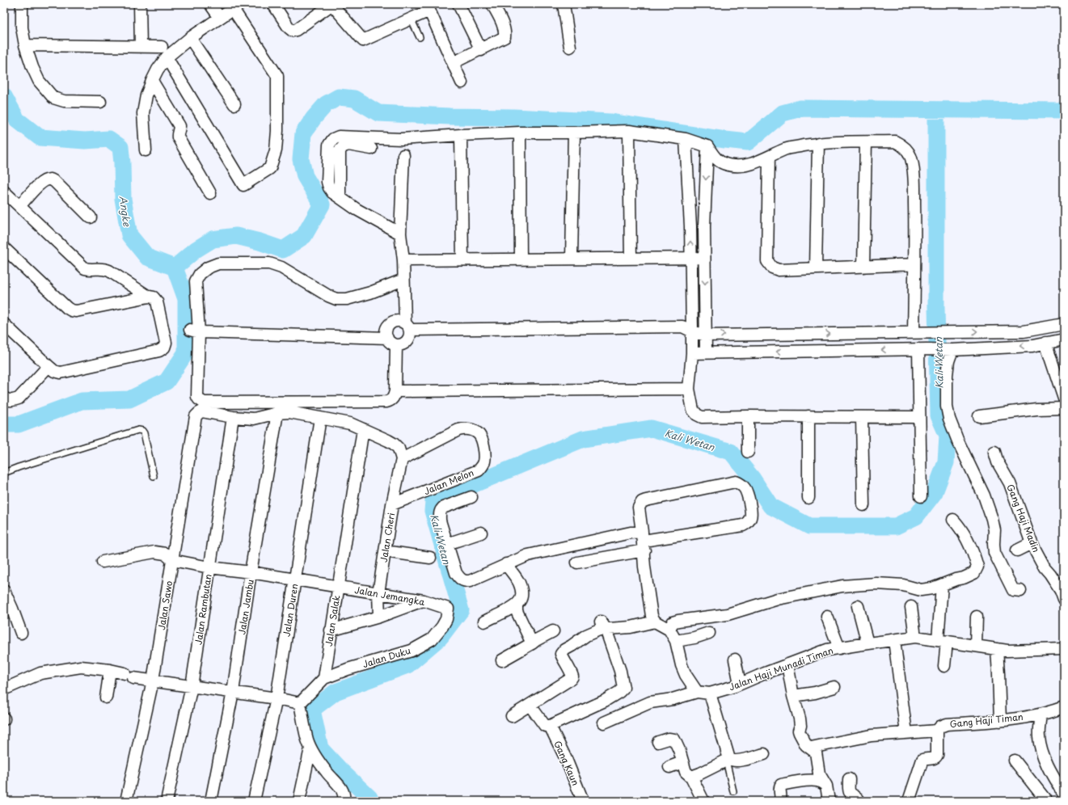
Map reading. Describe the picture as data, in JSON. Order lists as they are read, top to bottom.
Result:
{
  "streets": {
    "street": [
      "Jalan Melon",
      "Gang Haji Madin",
      "Jalan Cheri",
      "Jalan Jemangka",
      "Jalan Sawo",
      "Jalan Jambu",
      "Jalan Rambutan",
      "Jalan Duren",
      "Jalan Salak",
      "Jalan Duku",
      "Jalan Haji Munadi Timan",
      "Gang Haji Timan",
      "Gang Kaun"
    ]
  },
  "crossings": [
    ["Jalan Melon", "Jalan Cheri"],
    ["Jalan Cheri", "Jalan Jemangka"],
    ["Jalan Jemangka", "Jalan Sawo"],
    ["Jalan Jemangka", "Jalan Jambu"],
    ["Jalan Jemangka", "Jalan Rambutan"],
    ["Jalan Jemangka", "Jalan Duren"],
    ["Jalan Jemangka", "Jalan Salak"],
    ["Jalan Jemangka", "Jalan Duku"],
    ["Jalan Sawo", "Jalan Rambutan"],
    ["Jalan Salak", "Jalan Duku"]
  ],
  "water": ["Angke", "Kali Wetan"]
}
